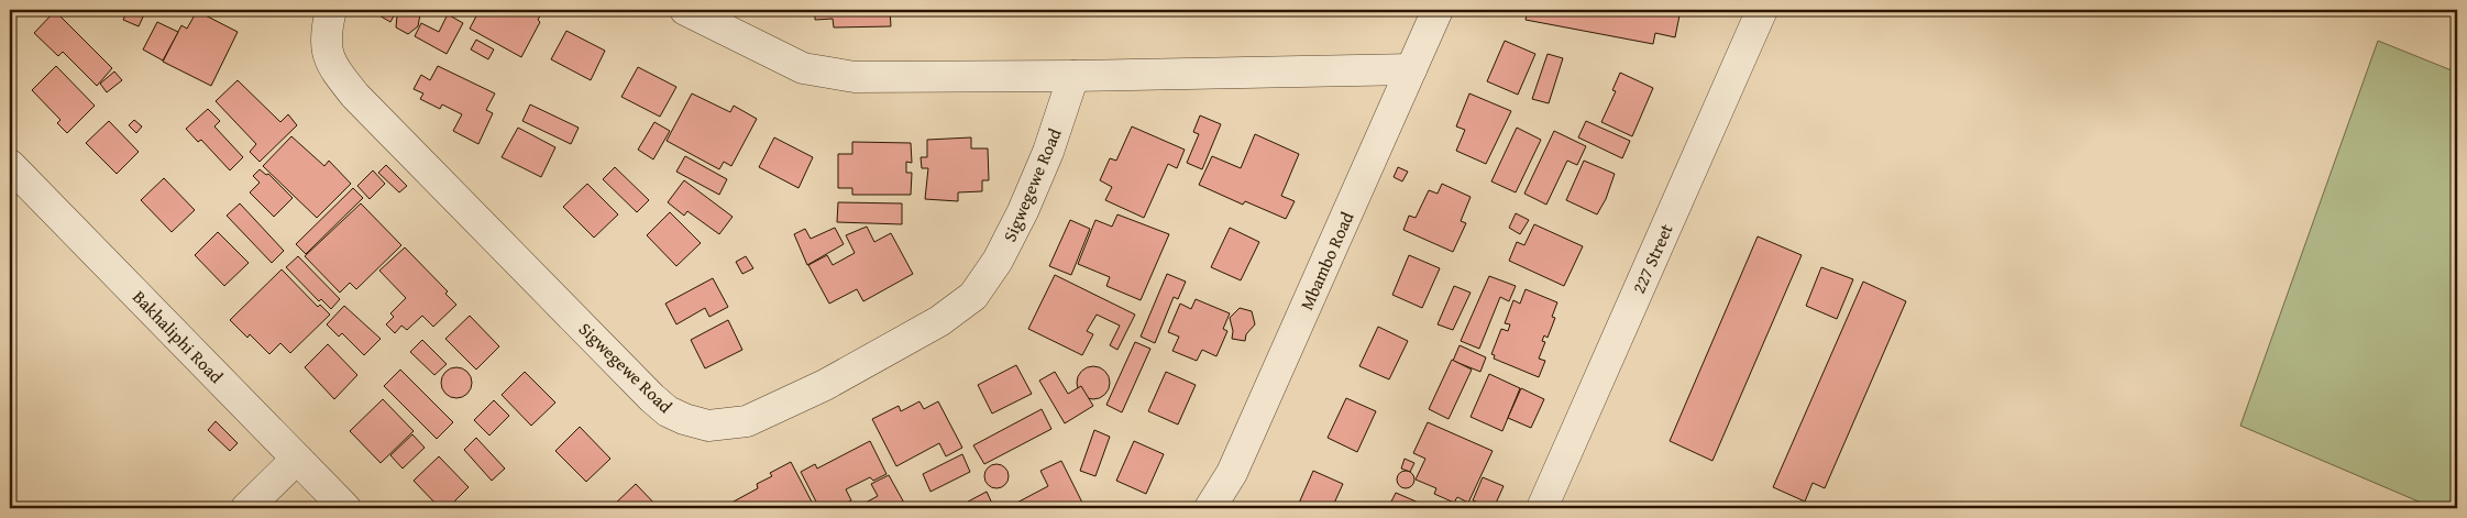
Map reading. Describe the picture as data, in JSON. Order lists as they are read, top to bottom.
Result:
{
  "streets": {
    "street": [
      "Sigwegewe Road",
      "227 Street",
      "Mbambo Road",
      "Bakhaliphi Road"
    ]
  }
}
